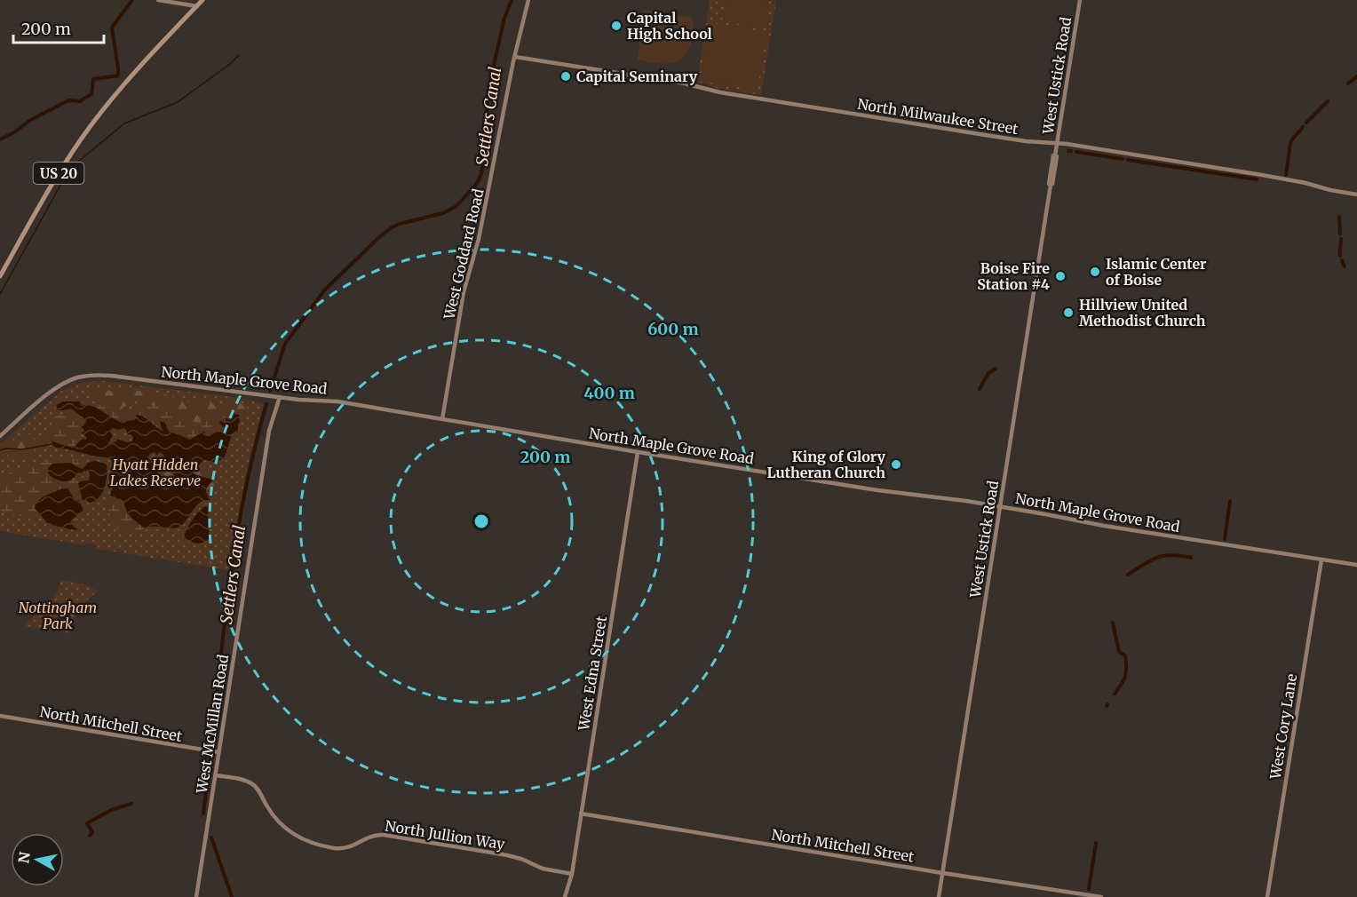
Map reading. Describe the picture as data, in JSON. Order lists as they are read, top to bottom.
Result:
{
  "streets": {
    "main road": ["US 20"],
    "street": [
      "West Ustick Road",
      "North Milwaukee Street",
      "West Goddard Road",
      "North Maple Grove Road",
      "West Edna Street",
      "North Mitchell Street",
      "West McMillan Road",
      "West Cory Lane",
      "North Jullion Way"
    ]
  },
  "crossings": [
    ["West Ustick Road", "North Milwaukee Street"],
    ["West Ustick Road", "North Maple Grove Road"],
    ["West Ustick Road", "North Mitchell Street"],
    ["North Milwaukee Street", "West Goddard Road"],
    ["West Goddard Road", "North Maple Grove Road"],
    ["North Maple Grove Road", "West Edna Street"],
    ["North Maple Grove Road", "West McMillan Road"],
    ["North Maple Grove Road", "West Cory Lane"],
    ["West Edna Street", "North Mitchell Street"],
    ["West Edna Street", "North Jullion Way"],
    ["North Mitchell Street", "West McMillan Road"],
    ["West McMillan Road", "North Jullion Way"]
  ],
  "water": ["Settlers Canal"],
  "parks": ["Hyatt Hidden Lakes Reserve", "Nottingham Park"],
  "places": [
    "Capital High School",
    "Capital Seminary",
    "Islamic Center of Boise",
    "Boise Fire Station #4",
    "Hillview United Methodist Church",
    "King of Glory Lutheran Church"
  ],
  "scale_bar": "200 m",
  "north": "left",
  "rings": ["600 m", "400 m", "200 m"]
}
